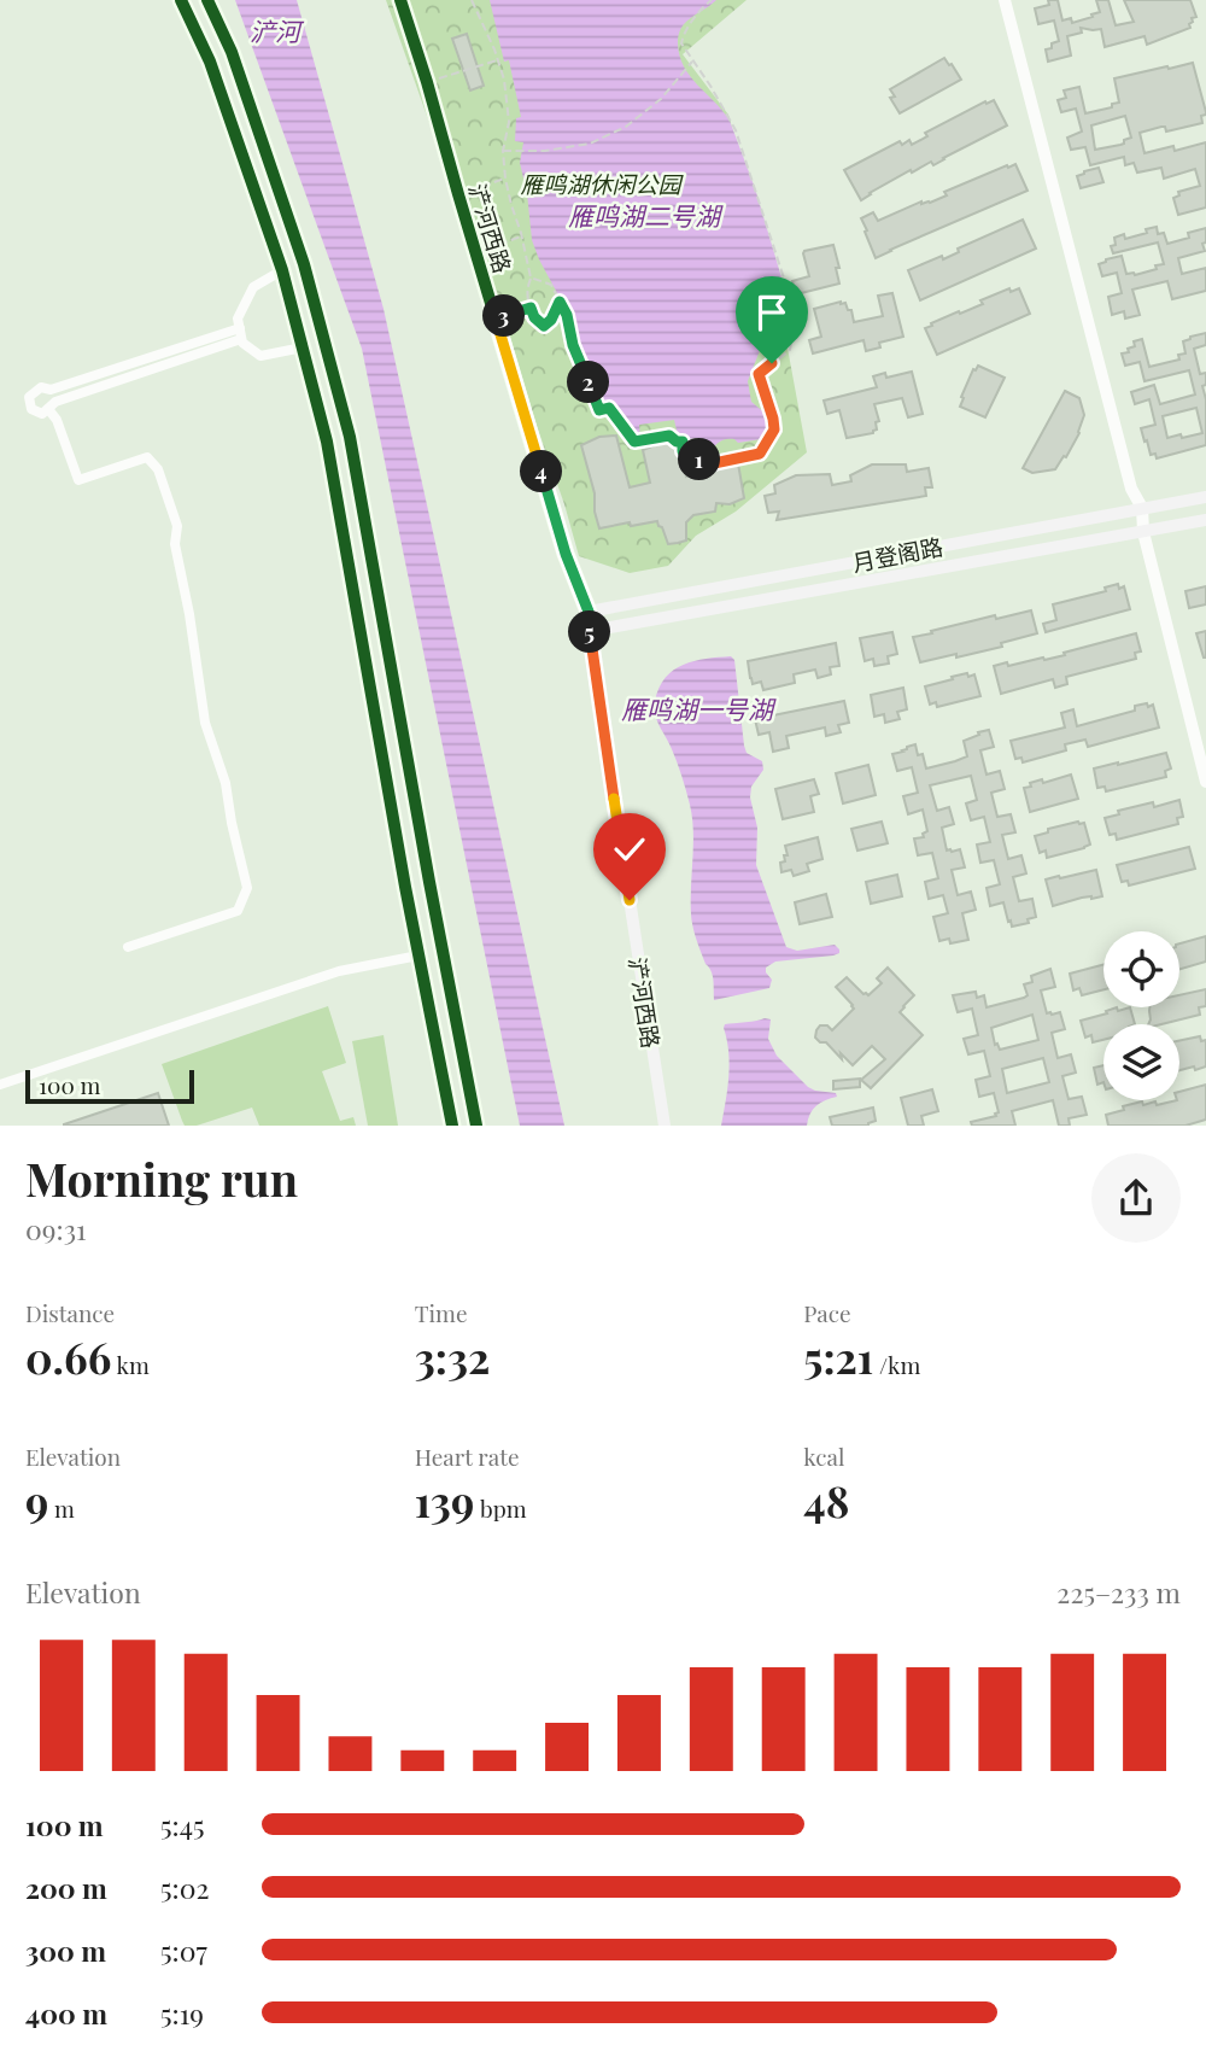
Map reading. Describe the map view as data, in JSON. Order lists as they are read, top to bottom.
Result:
{
  "streets": {
    "main road": ["浐河西路", "月登阁路"]
  },
  "crossings": [
    ["浐河西路", "月登阁路"]
  ],
  "water": ["浐河", "雁鸣湖二号湖", "雁鸣湖一号湖"],
  "parks": ["雁鸣湖休闲公园"],
  "scale_bar": "100 m",
  "page": {
    "pins": [
      "3",
      "2",
      "1",
      "4",
      "5"
    ],
    "scale": "100 m",
    "heading": ["Morning run", "09:31"],
    "stats": [
      ["Distance", "0.66 km"],
      ["Time", "3:32"],
      ["Pace", "5:21 /km"],
      ["Elevation", "9 m"],
      ["Heart rate", "139 bpm"],
      ["kcal", "48"]
    ],
    "chart": ["Elevation", "225–233 m"],
    "list": [
      {
        "name": "100 m",
        "note": "5:45"
      },
      {
        "name": "200 m",
        "note": "5:02"
      },
      {
        "name": "300 m",
        "note": "5:07"
      },
      {
        "name": "400 m",
        "note": "5:19"
      }
    ]
  }
}
